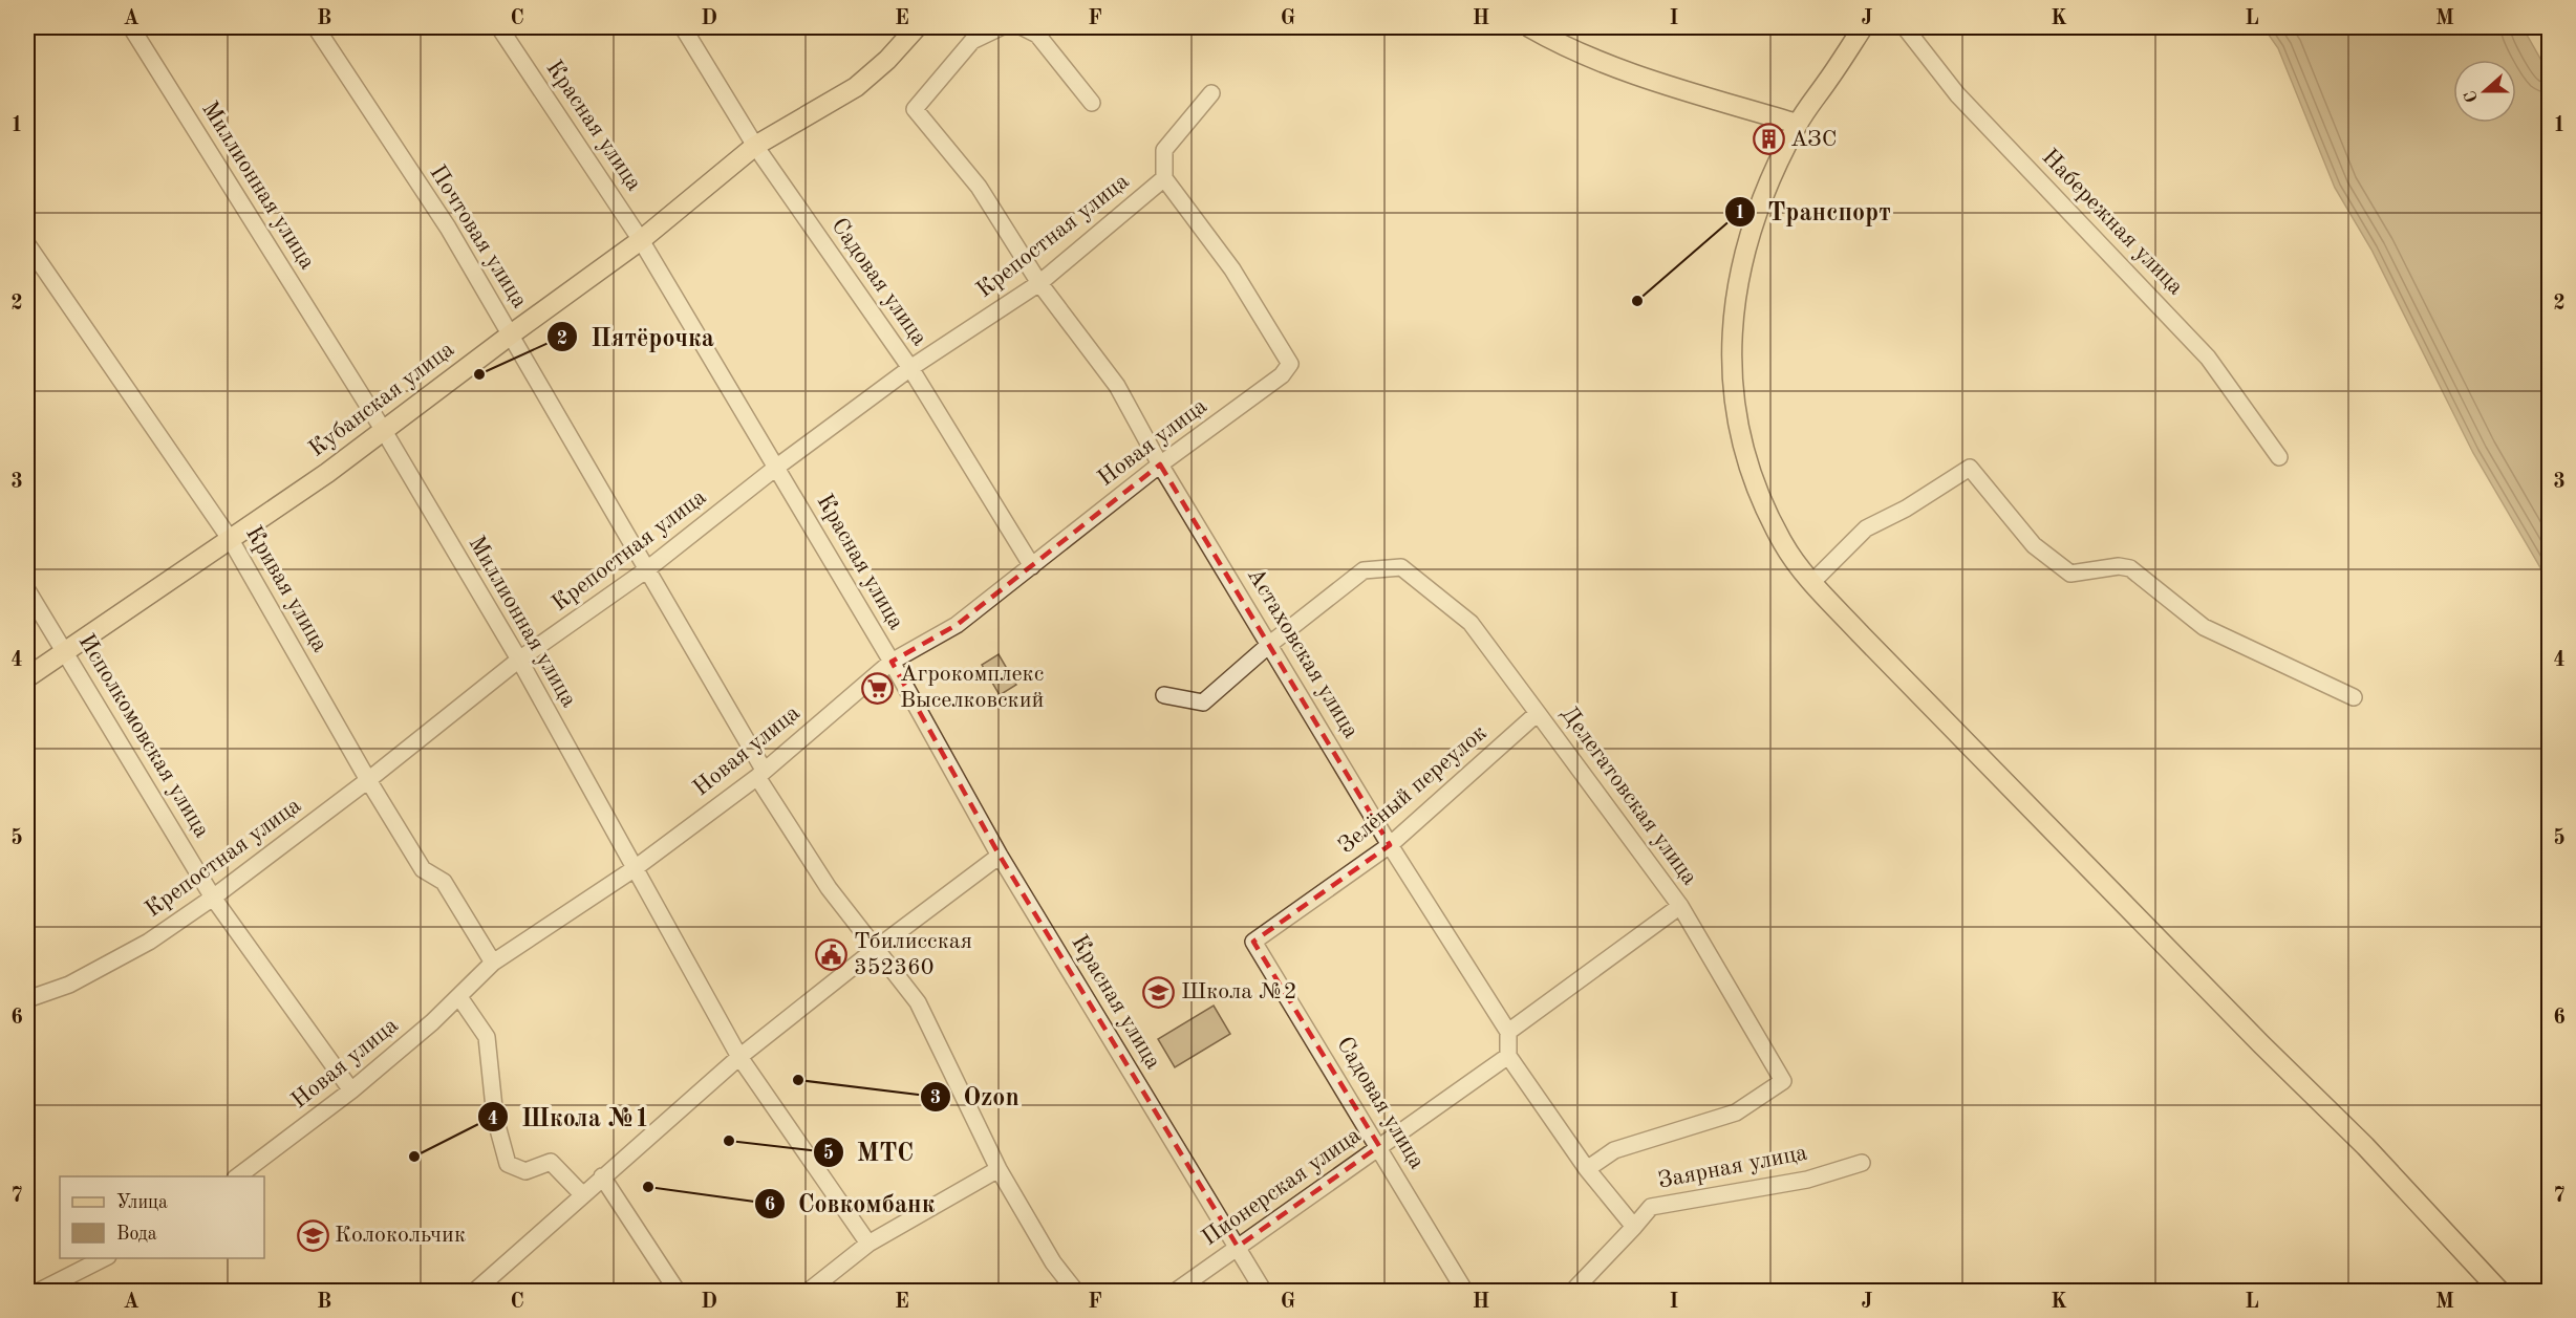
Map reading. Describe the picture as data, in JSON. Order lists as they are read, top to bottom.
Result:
{
  "streets": {
    "main road": ["Кубанская улица"],
    "street": [
      "Красная улица",
      "Миллионная улица",
      "Набережная улица",
      "Крепостная улица",
      "Почтовая улица",
      "Садовая улица",
      "Новая улица",
      "Кривая улица",
      "Астаховская улица",
      "Исполкомовская улица",
      "Зелёный переулок",
      "Делегатовская улица",
      "Заярная улица",
      "Пионерская улица"
    ]
  },
  "crossings": [
    ["Красная улица", "Крепостная улица"],
    ["Красная улица", "Кубанская улица"],
    ["Красная улица", "Новая улица"],
    ["Красная улица", "Пионерская улица"],
    ["Миллионная улица", "Крепостная улица"],
    ["Миллионная улица", "Кубанская улица"],
    ["Миллионная улица", "Новая улица"],
    ["Крепостная улица", "Почтовая улица"],
    ["Крепостная улица", "Садовая улица"],
    ["Крепостная улица", "Новая улица"],
    ["Крепостная улица", "Кривая улица"],
    ["Крепостная улица", "Астаховская улица"],
    ["Крепостная улица", "Исполкомовская улица"],
    ["Почтовая улица", "Кубанская улица"],
    ["Почтовая улица", "Новая улица"],
    ["Садовая улица", "Кубанская улица"],
    ["Садовая улица", "Новая улица"],
    ["Садовая улица", "Зелёный переулок"],
    ["Садовая улица", "Пионерская улица"],
    ["Кубанская улица", "Кривая улица"],
    ["Кубанская улица", "Исполкомовская улица"],
    ["Новая улица", "Кривая улица"],
    ["Новая улица", "Астаховская улица"],
    ["Новая улица", "Исполкомовская улица"],
    ["Астаховская улица", "Зелёный переулок"],
    ["Астаховская улица", "Делегатовская улица"],
    ["Зелёный переулок", "Делегатовская улица"],
    ["Делегатовская улица", "Заярная улица"]
  ],
  "places": {
    "building": ["АЗС"],
    "other": [
      "Транспорт",
      "Пятёрочка",
      "Ozon",
      "МТС",
      "Школа №1",
      "Совкомбанк"
    ],
    "supermarket": ["Агрокомплекс Выселковский"],
    "public building": ["Тбилисская 352360"],
    "school or university": ["Школа №2", "Колокольчик"]
  },
  "legend": ["Улица", "Вода"],
  "north": "left",
  "grid": {
    "columns": [
      "A",
      "B",
      "C",
      "D",
      "E",
      "F",
      "G",
      "H",
      "I",
      "J",
      "K",
      "L",
      "M"
    ],
    "rows": [
      "1",
      "2",
      "3",
      "4",
      "5",
      "6",
      "7"
    ]
  }
}
